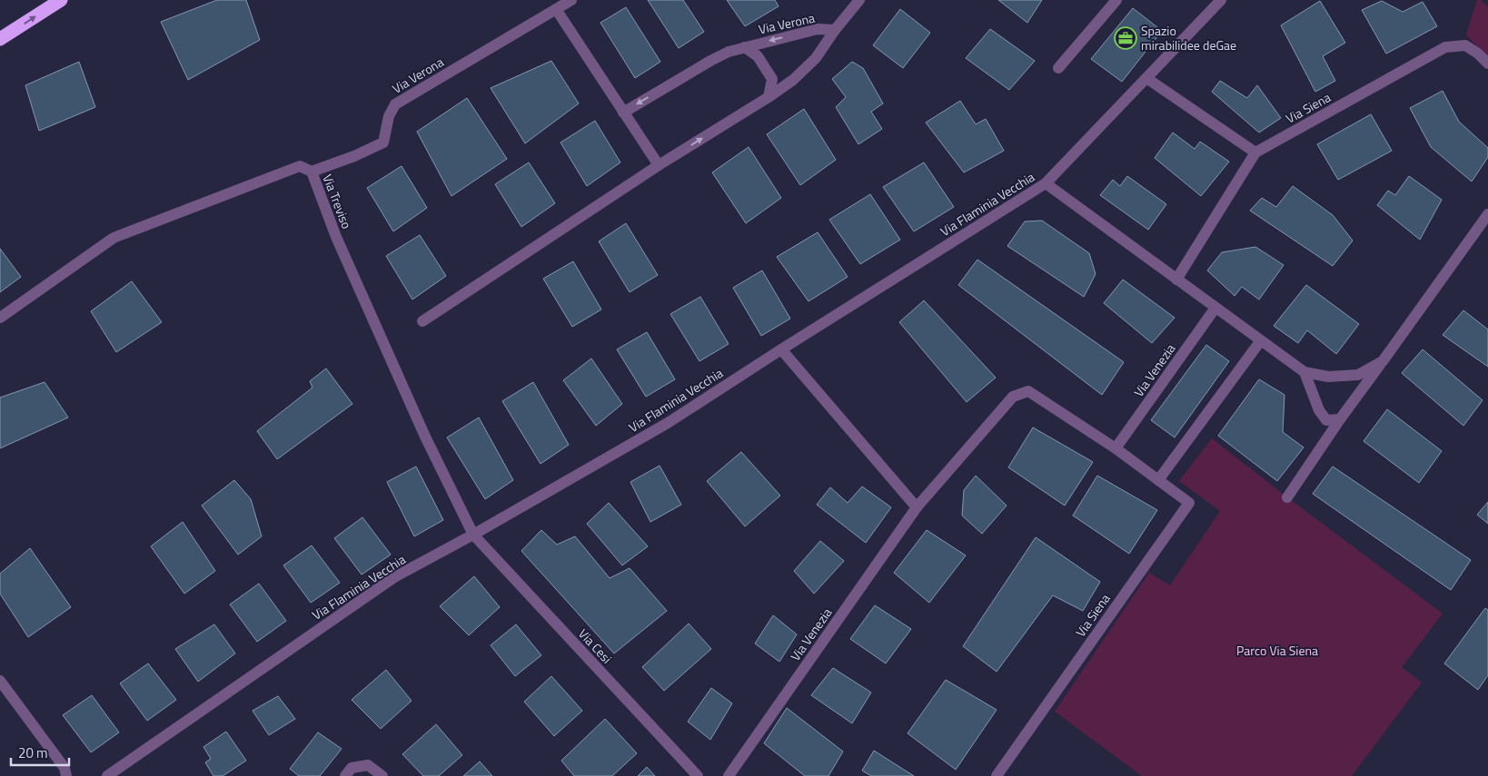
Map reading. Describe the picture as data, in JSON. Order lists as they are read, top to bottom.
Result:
{
  "streets": {
    "street": [
      "Via Verona",
      "Via Siena",
      "Via Treviso",
      "Via Flaminia Vecchia",
      "Via Venezia",
      "Via Cesi"
    ]
  },
  "crossings": [
    ["Via Verona", "Via Treviso"],
    ["Via Siena", "Via Venezia"],
    ["Via Treviso", "Via Flaminia Vecchia"],
    ["Via Treviso", "Via Cesi"],
    ["Via Flaminia Vecchia", "Via Cesi"]
  ],
  "parks": ["Parco Via Siena"],
  "places": {
    "office": ["Spazio mirabilidee deGae"]
  },
  "scale_bar": "20 m"
}
